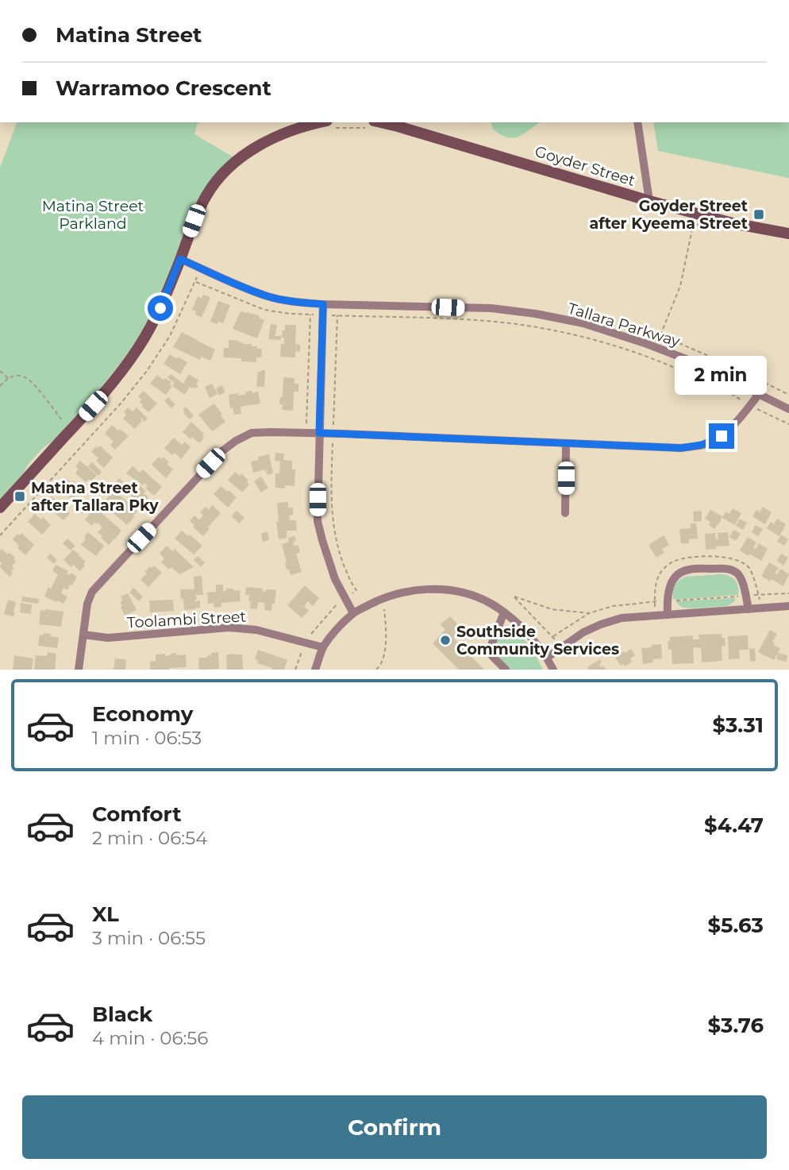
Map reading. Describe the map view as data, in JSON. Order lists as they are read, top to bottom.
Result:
{
  "streets": {
    "street": ["Goyder Street", "Tallara Parkway", "Toolambi Street"]
  },
  "parks": ["Matina Street Parkland"],
  "places": {
    "transit": ["Goyder Street after Kyeema Street", "Matina Street after Tallara Pky"],
    "other": ["Southside Community Services"]
  },
  "page": {
    "banner": ["Matina Street", "Warramoo Crescent"],
    "bubble": "2 min",
    "list": [
      {
        "name": "Economy",
        "note": "1 min · 06:53",
        "value": "$3.31"
      },
      {
        "name": "Comfort",
        "note": "2 min · 06:54",
        "value": "$4.47"
      },
      {
        "name": "XL",
        "note": "3 min · 06:55",
        "value": "$5.63"
      },
      {
        "name": "Black",
        "note": "4 min · 06:56",
        "value": "$3.76"
      }
    ],
    "buttons": "Confirm"
  }
}
